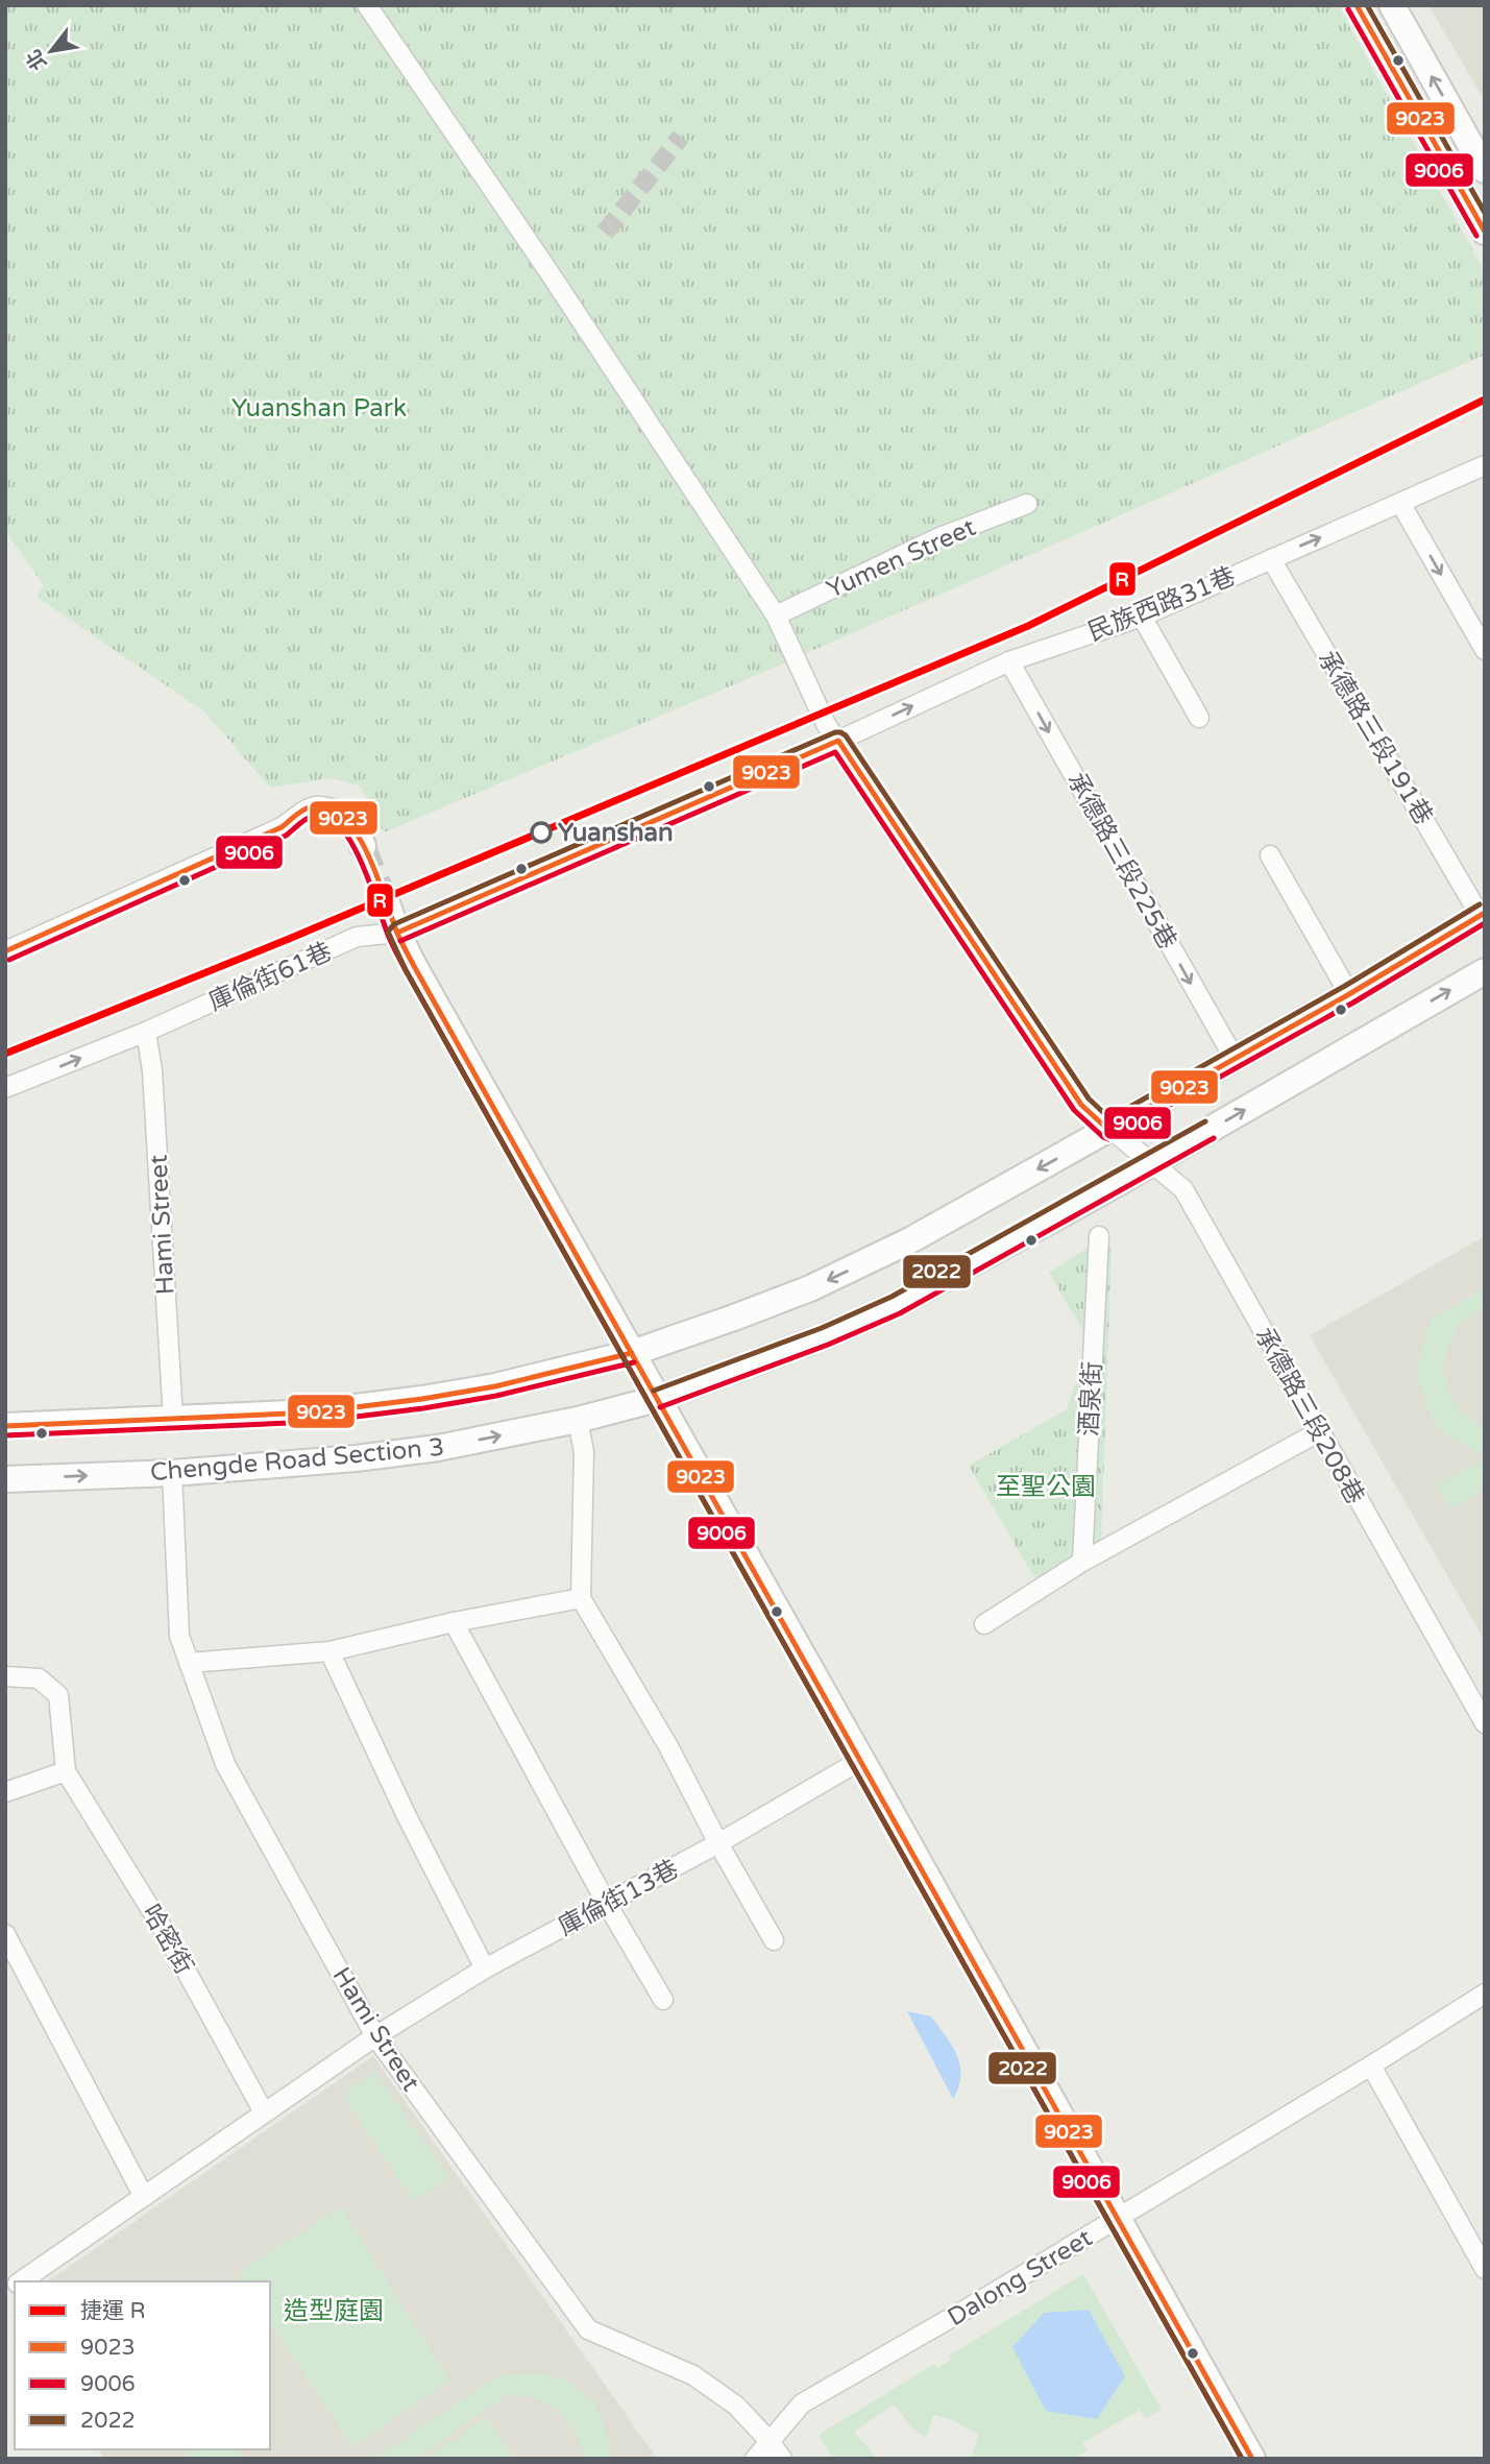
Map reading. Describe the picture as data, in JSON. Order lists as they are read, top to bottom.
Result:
{
  "streets": {
    "main road": ["Chengde Road Section 3"],
    "street": [
      "Yumen Street",
      "民族西路31巷",
      "承德路三段191巷",
      "承德路三段225巷",
      "庫倫街61巷",
      "Hami Street",
      "酒泉街",
      "承德路三段208巷",
      "庫倫街13巷",
      "哈密街",
      "Dalong Street"
    ]
  },
  "crossings": [
    ["民族西路31巷", "承德路三段191巷"],
    ["民族西路31巷", "承德路三段225巷"],
    ["民族西路31巷", "庫倫街61巷"],
    ["民族西路31巷", "承德路三段208巷"],
    ["承德路三段191巷", "Chengde Road Section 3"],
    ["承德路三段225巷", "Chengde Road Section 3"],
    ["庫倫街61巷", "Hami Street"],
    ["庫倫街61巷", "承德路三段208巷"],
    ["Hami Street", "Chengde Road Section 3"],
    ["Hami Street", "庫倫街13巷"],
    ["Hami Street", "Dalong Street"],
    ["承德路三段208巷", "Chengde Road Section 3"],
    ["庫倫街13巷", "哈密街"]
  ],
  "one_way": ["民族西路31巷"],
  "parks": ["Yuanshan Park", "至聖公園", "造型庭園"],
  "places": ["Yuanshan"],
  "lines": [
    "transit line 9023",
    "transit line 2022",
    "transit line 9006",
    "metro line R"
  ],
  "legend": [
    "捷運 R",
    "9023",
    "9006",
    "2022"
  ],
  "north": "bottom left"
}
